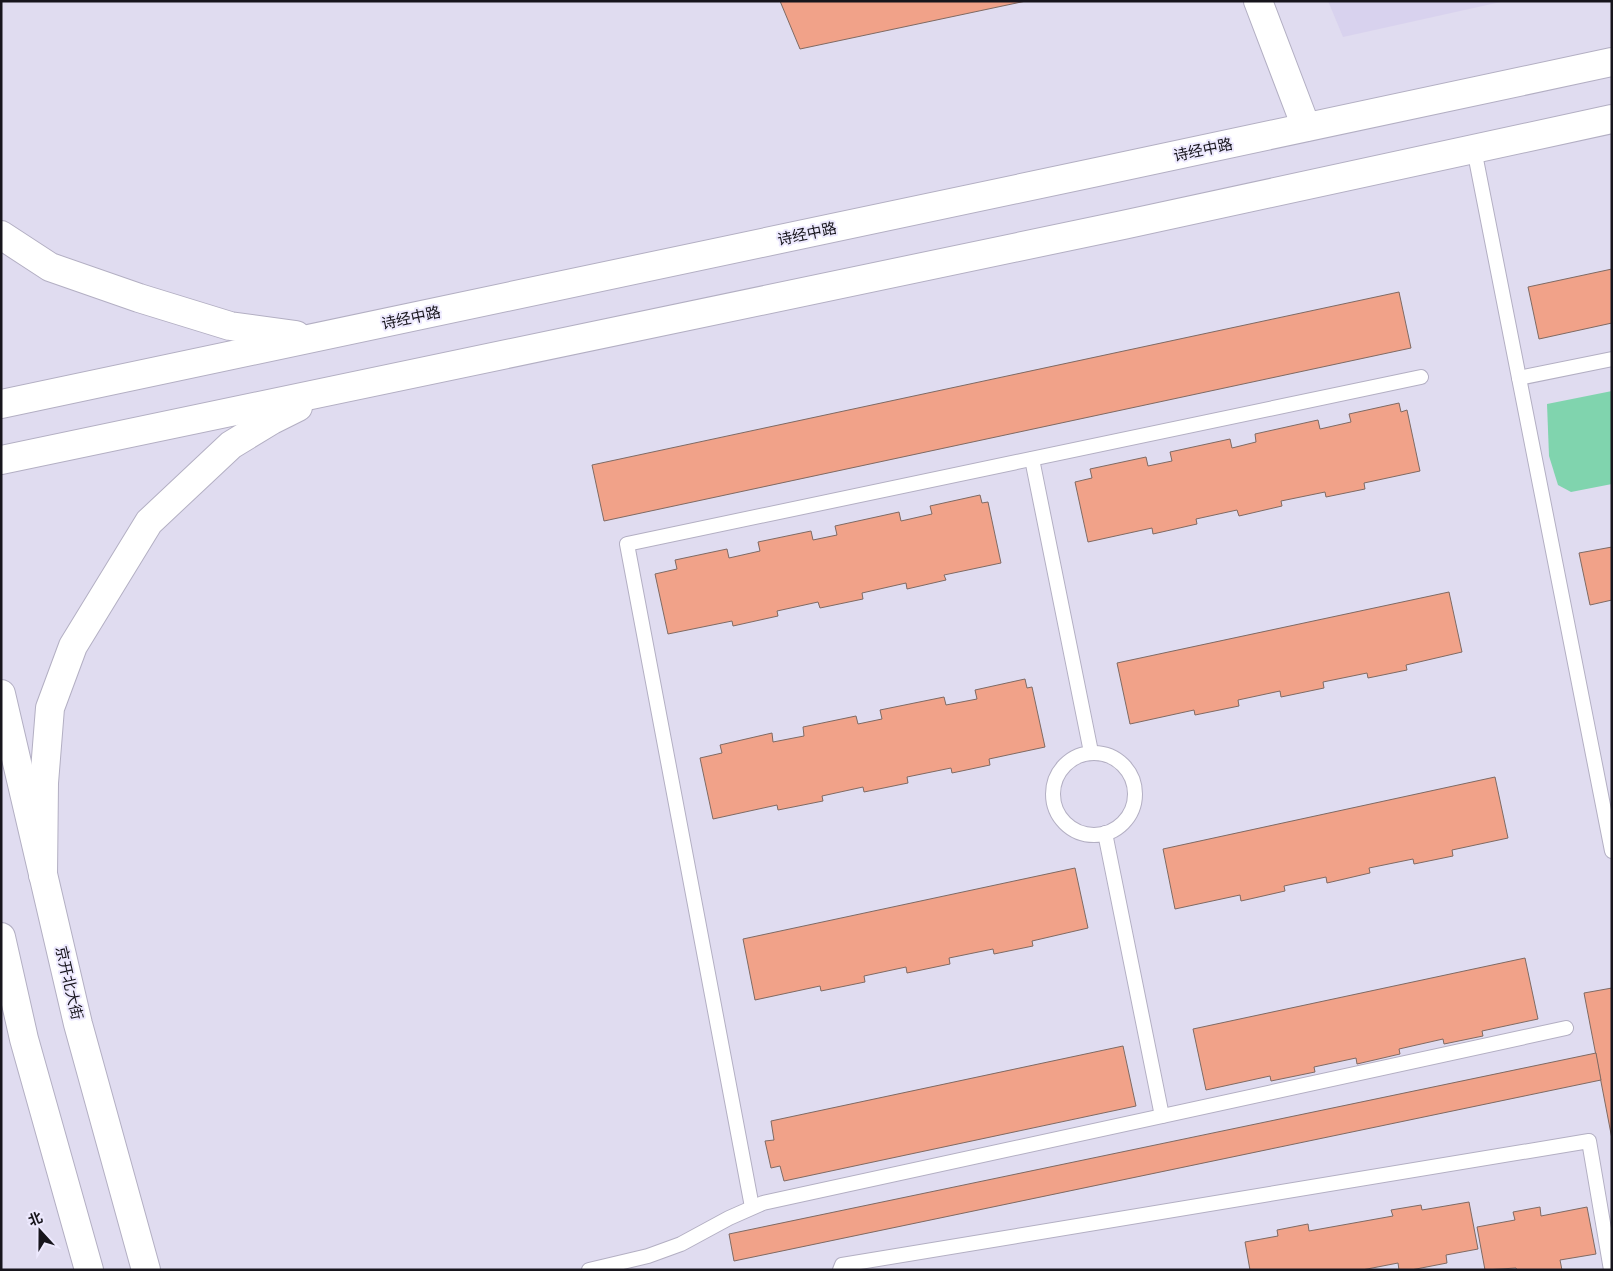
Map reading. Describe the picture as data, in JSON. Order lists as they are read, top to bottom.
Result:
{
  "streets": {
    "main road": ["诗经中路", "京开北大街"]
  },
  "north": "top"
}
